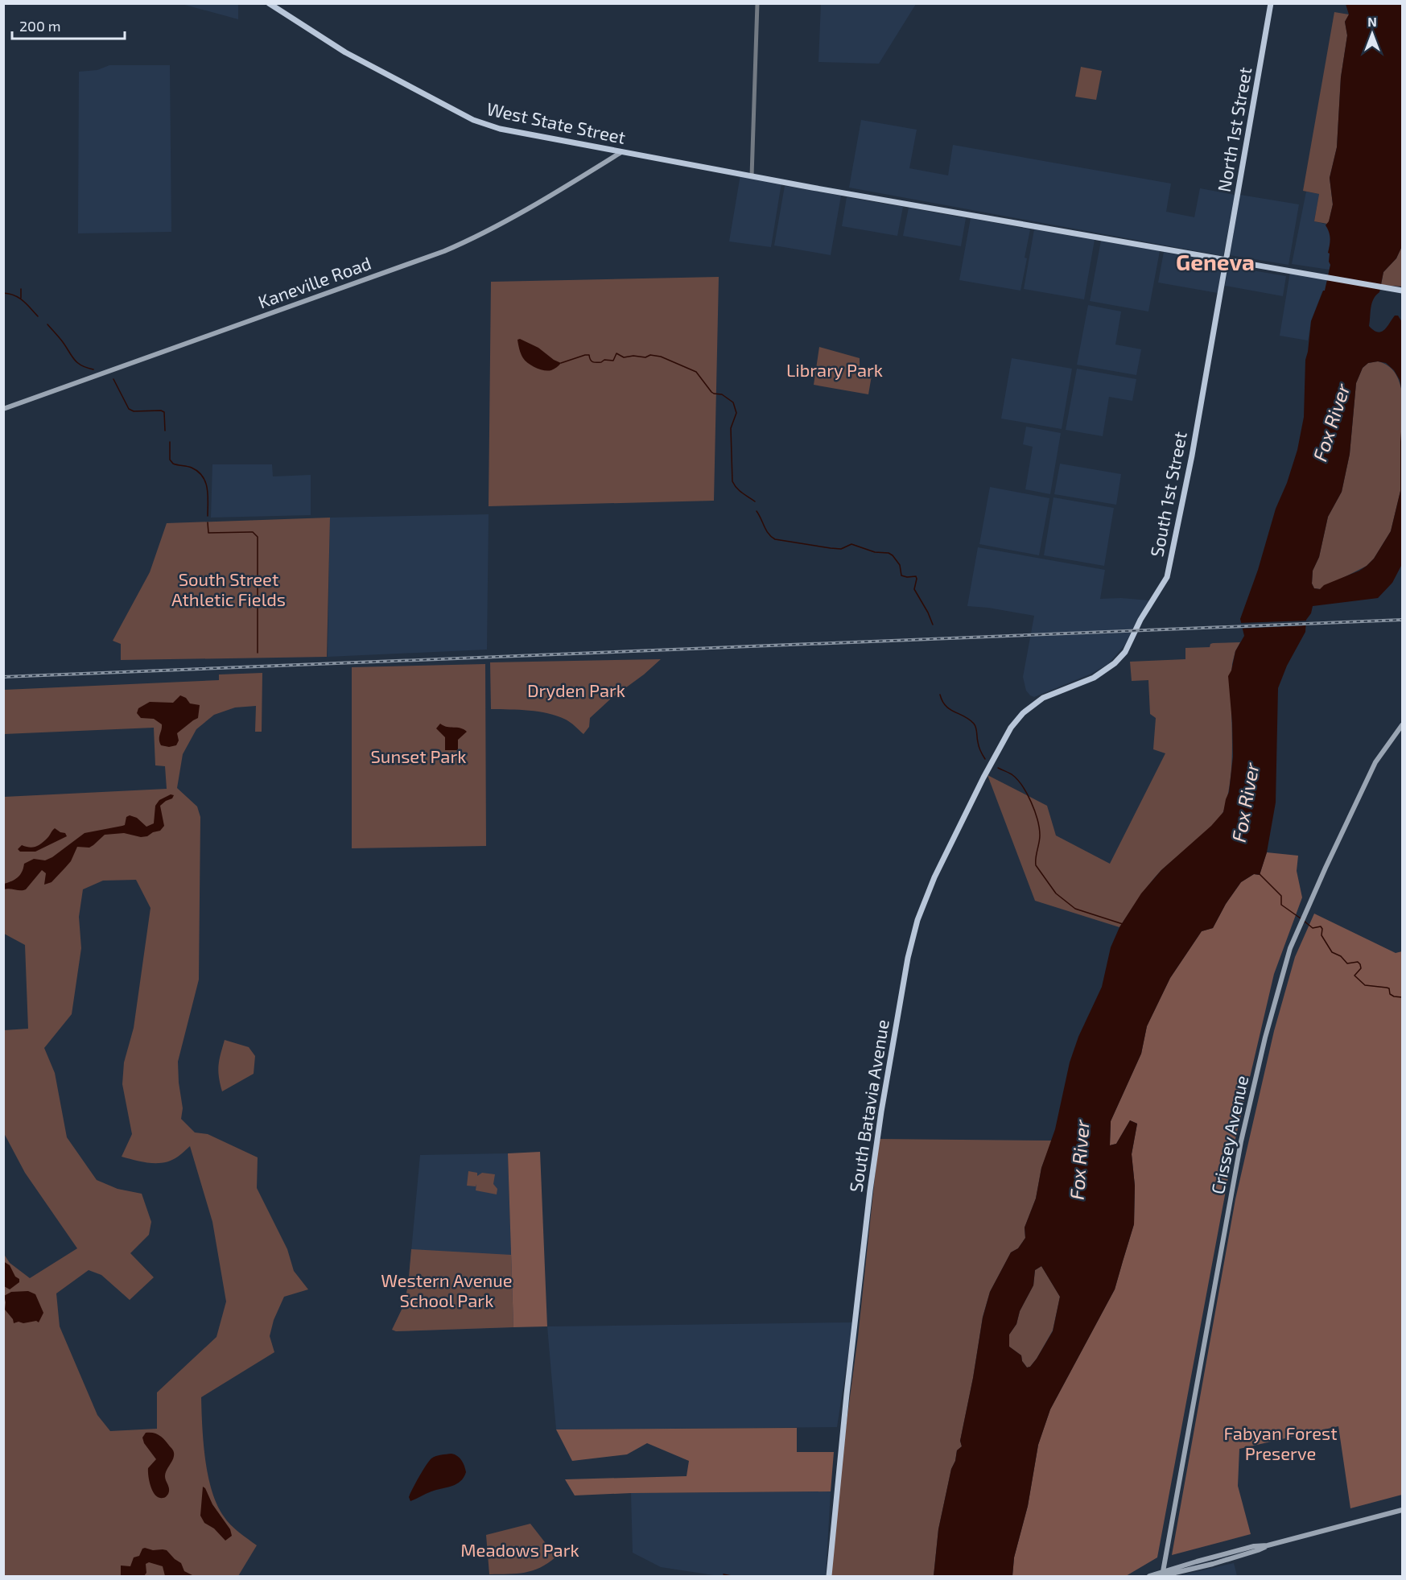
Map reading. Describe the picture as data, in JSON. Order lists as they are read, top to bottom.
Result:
{
  "streets": {
    "main road": [
      "West State Street",
      "North 1st Street",
      "Kaneville Road",
      "South 1st Street",
      "South Batavia Avenue",
      "Crissey Avenue"
    ]
  },
  "crossings": [
    ["West State Street", "North 1st Street"],
    ["West State Street", "Kaneville Road"],
    ["West State Street", "South 1st Street"],
    ["North 1st Street", "South 1st Street"],
    ["South 1st Street", "South Batavia Avenue"]
  ],
  "districts": ["Geneva"],
  "water": ["Fox River"],
  "parks": [
    "Library Park",
    "South Street Athletic Fields",
    "Dryden Park",
    "Sunset Park",
    "Western Avenue School Park",
    "Fabyan Forest Preserve",
    "Meadows Park"
  ],
  "scale_bar": "200 m",
  "north": "top"
}
